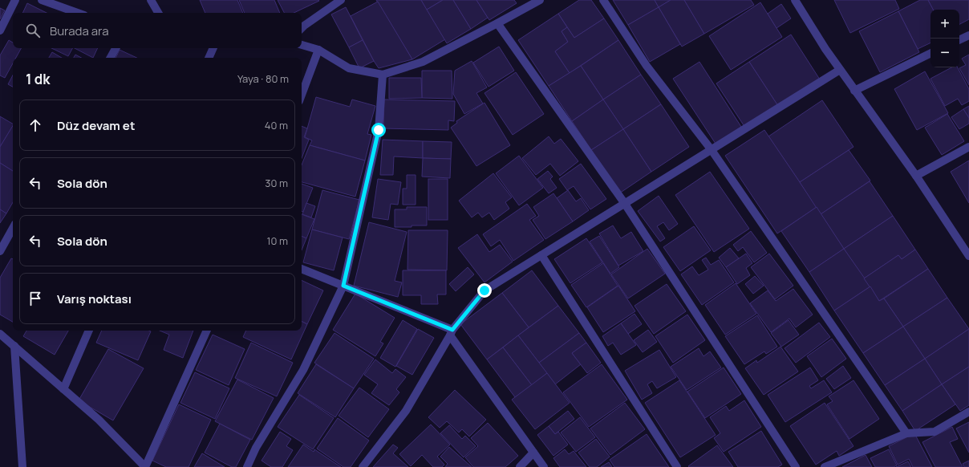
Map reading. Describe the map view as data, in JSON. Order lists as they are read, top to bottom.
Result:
{
  "page": {
    "map_buttons": ["+", "−"],
    "search": "Burada ara",
    "heading": ["1 dk", "Yaya · 80 m"],
    "list": [
      ["Düz devam et", "40 m"],
      ["Sola dön", "30 m"],
      ["Sola dön", "10 m"],
      "Varış noktası"
    ]
  }
}
